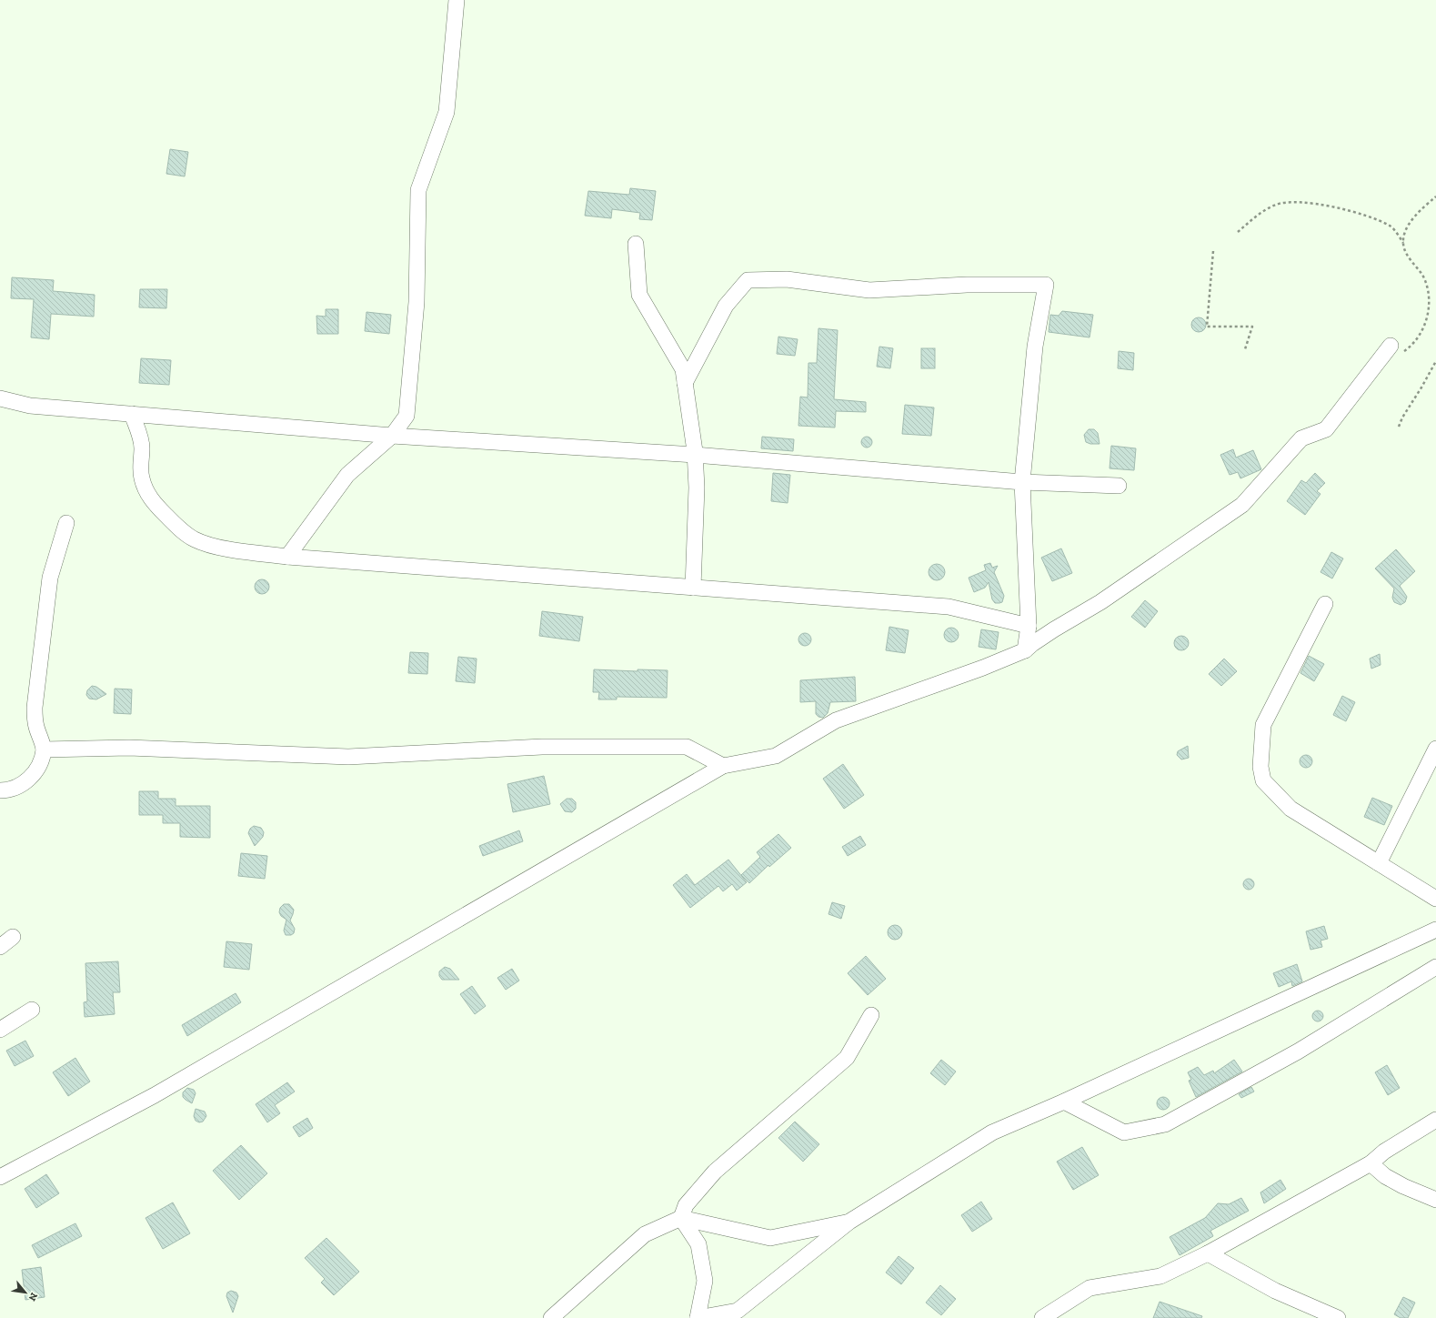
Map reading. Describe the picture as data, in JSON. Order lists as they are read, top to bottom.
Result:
{
  "north": "bottom right"
}
